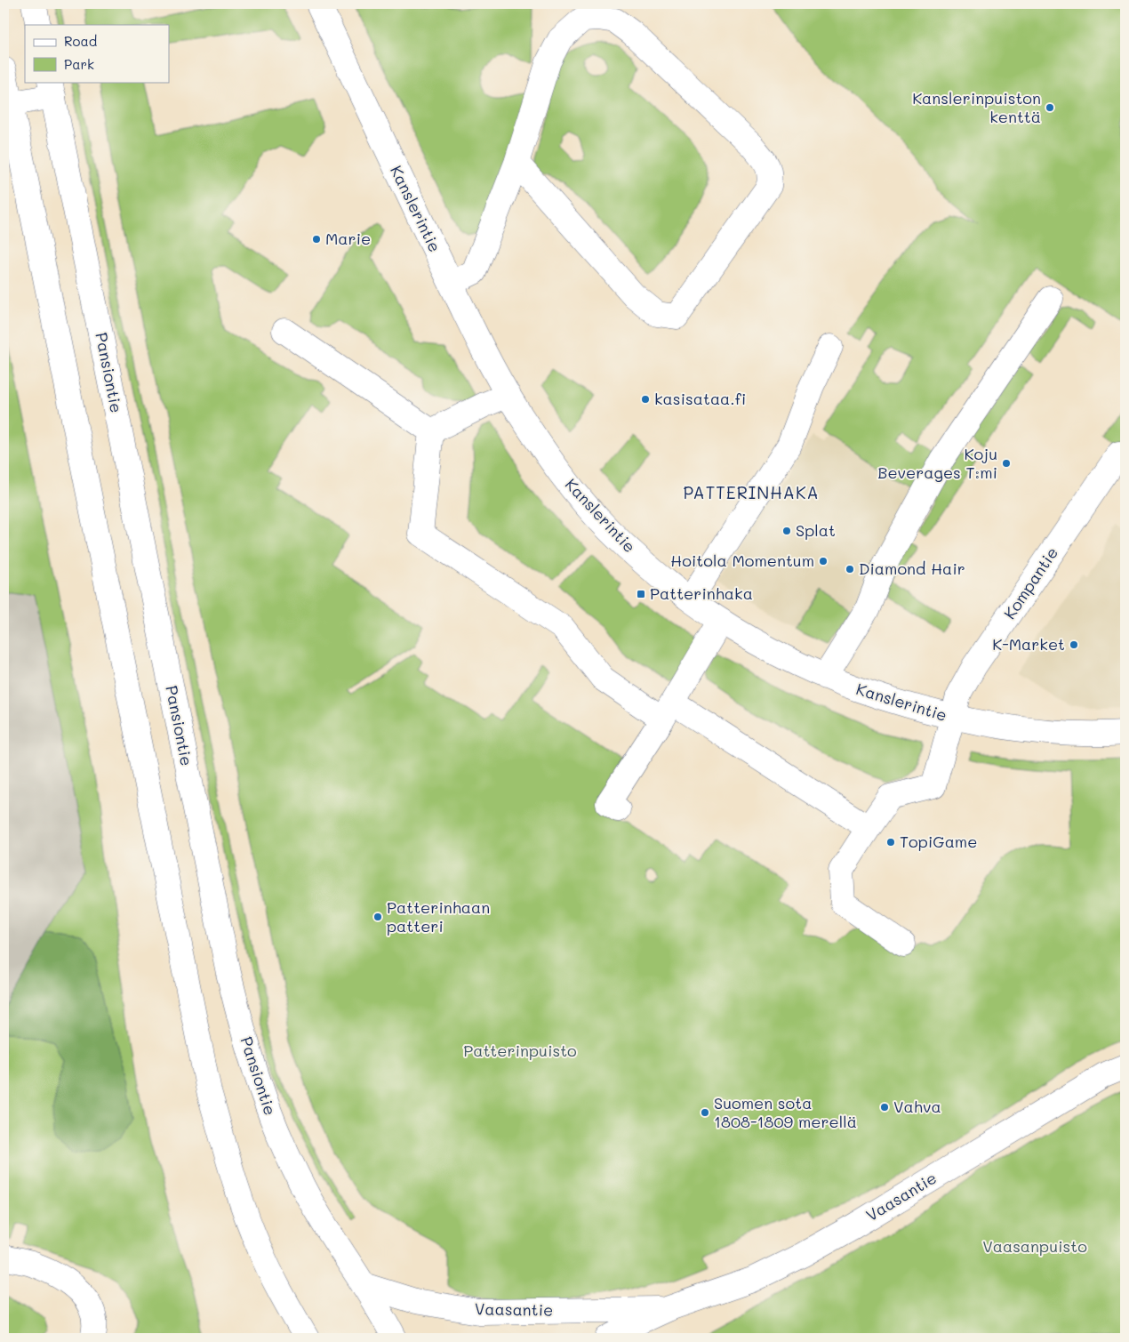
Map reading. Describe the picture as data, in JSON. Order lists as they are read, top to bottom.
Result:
{
  "streets": {
    "main road": [
      "Kanslerintie",
      "Pansiontie",
      "Kompantie",
      "Vaasantie"
    ]
  },
  "crossings": [
    ["Kanslerintie", "Kompantie"],
    ["Pansiontie", "Vaasantie"]
  ],
  "districts": ["PATTERINHAKA"],
  "parks": ["Patterinpuisto", "Vaasanpuisto"],
  "places": {
    "other": [
      "Kanslerinpuiston kenttä",
      "Marie",
      "kasisataa.fi",
      "Koju Beverages T:mi",
      "Splat",
      "Hoitola Momentum",
      "Diamond Hair",
      "K-Market",
      "TopiGame",
      "Patterinhaan patteri",
      "Vahva",
      "Suomen sota 1808-1809 merellä"
    ],
    "transit": ["Patterinhaka"]
  },
  "legend": ["Road", "Park"]
}
